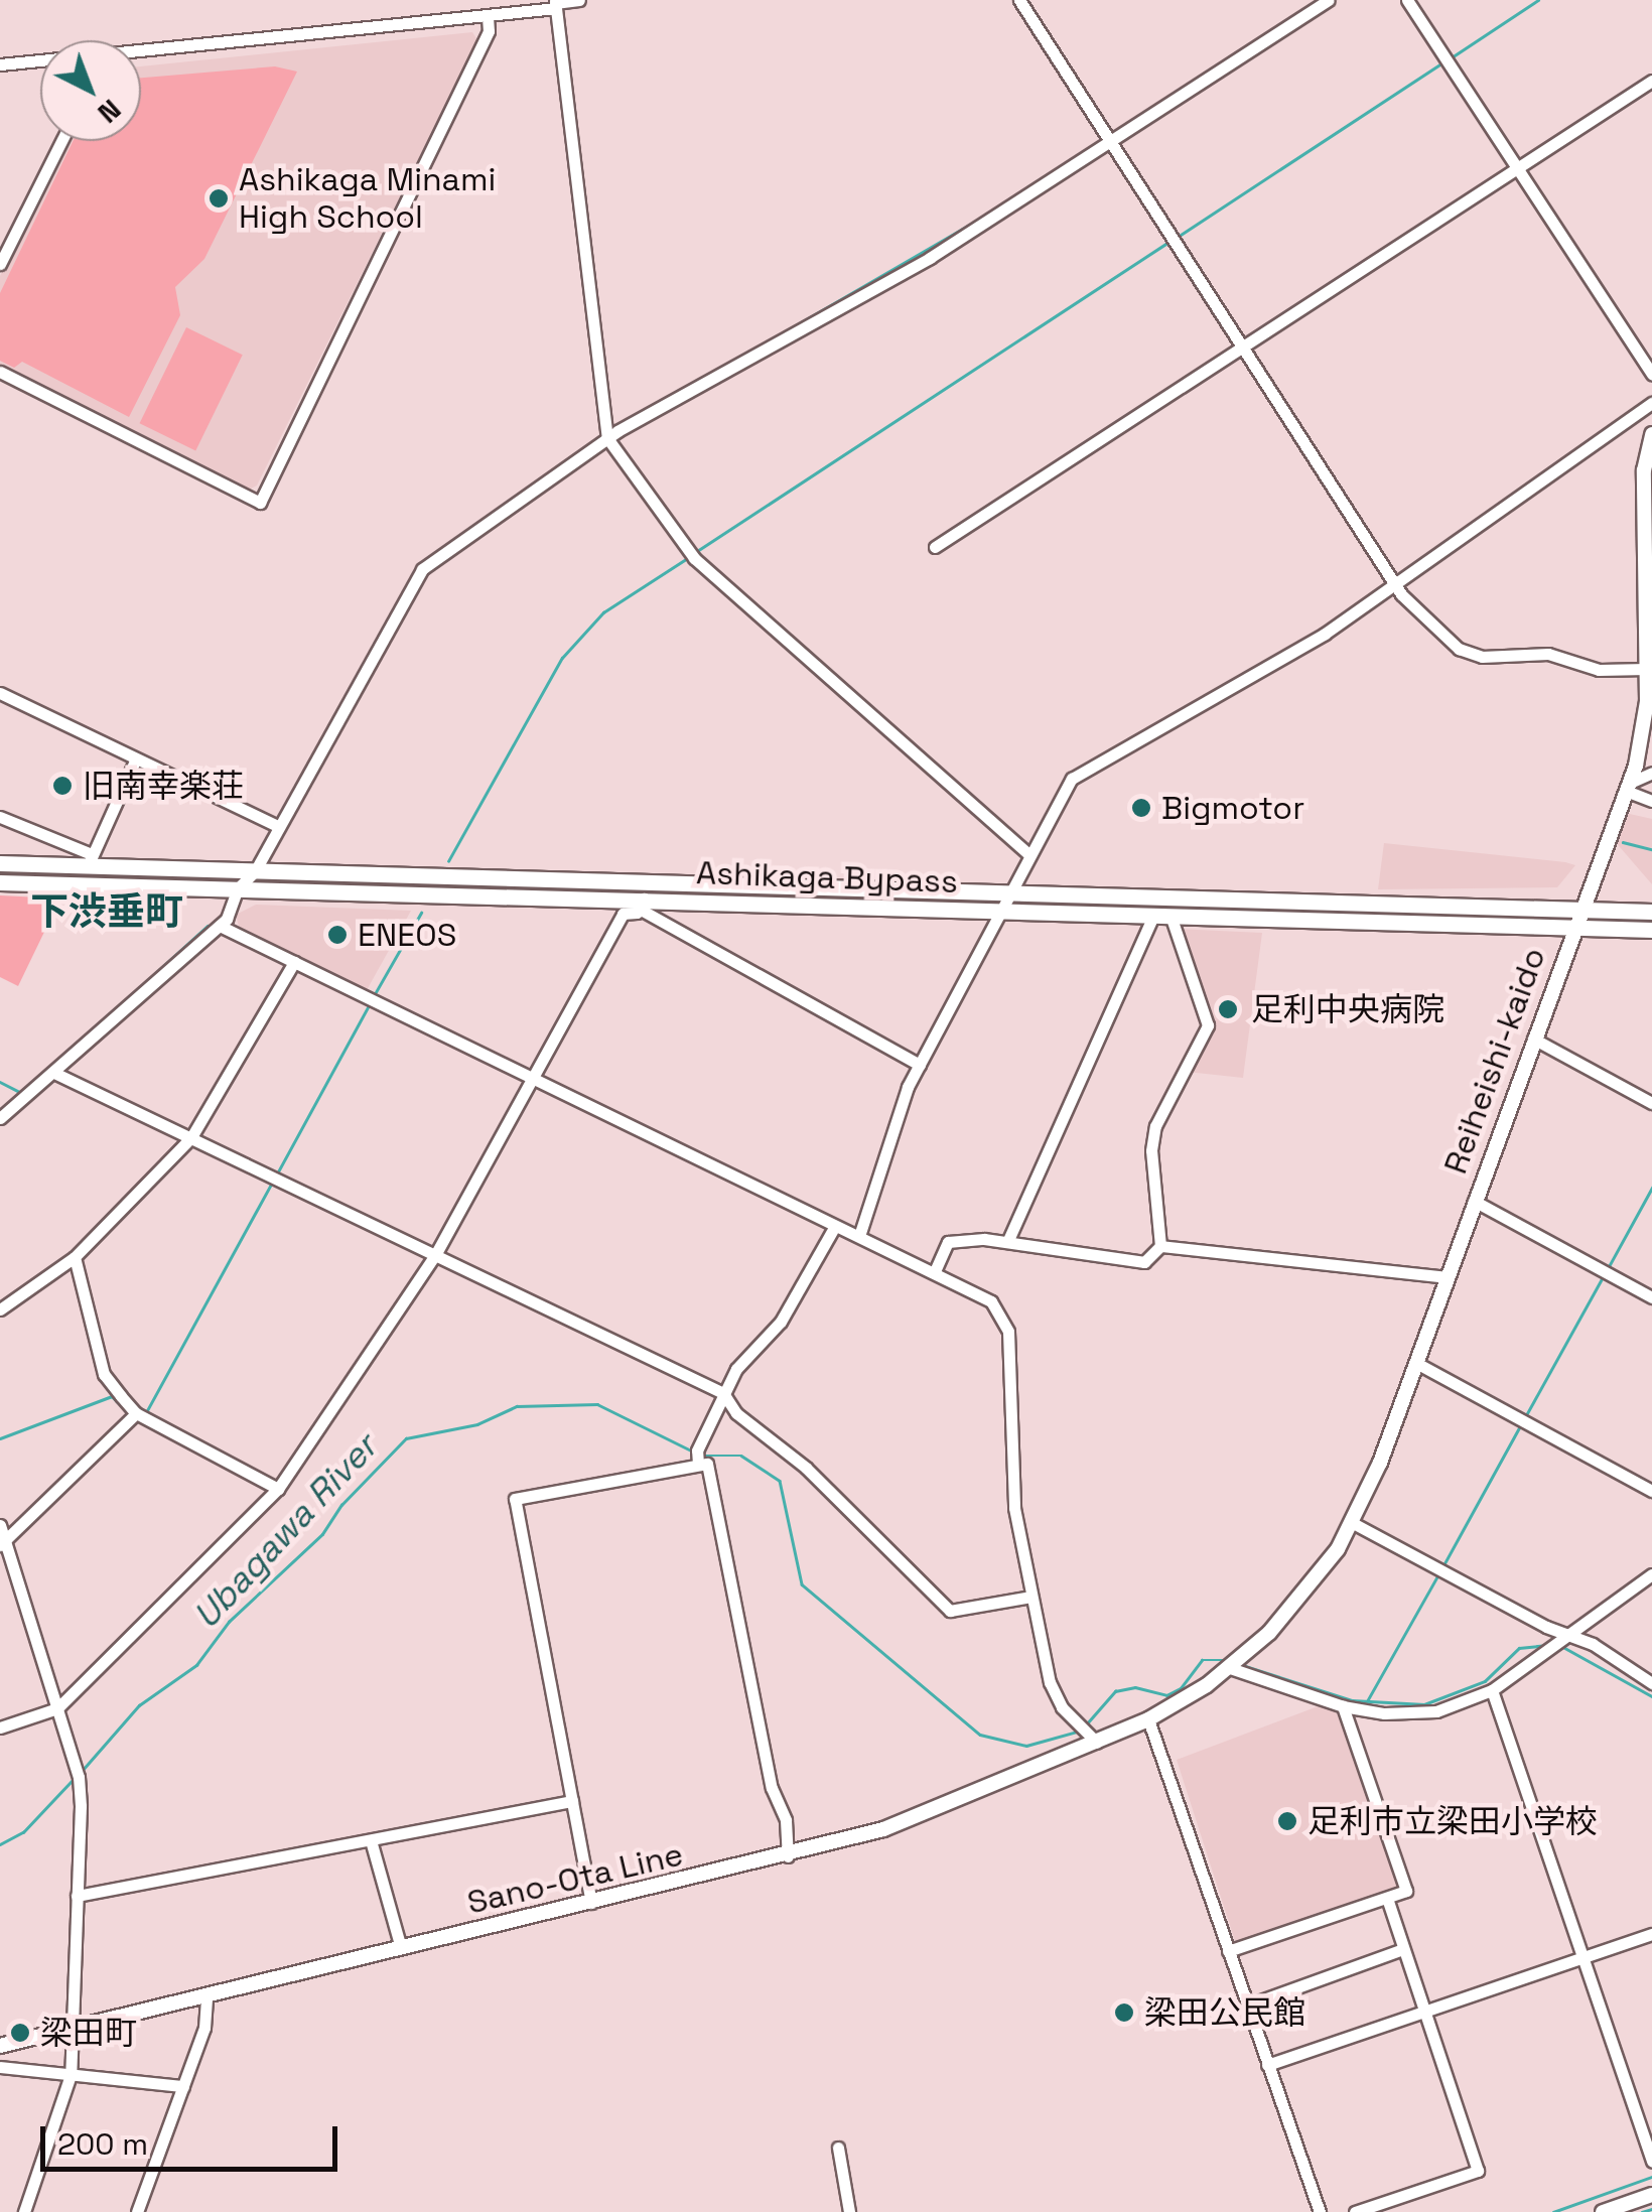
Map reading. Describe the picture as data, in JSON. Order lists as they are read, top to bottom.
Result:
{
  "streets": {
    "highway": ["Ashikaga Bypass"],
    "main road": ["Reiheishi-kaido", "Sano-Ota Line"]
  },
  "crossings": [
    ["Ashikaga Bypass", "Reiheishi-kaido"],
    ["Reiheishi-kaido", "Sano-Ota Line"]
  ],
  "districts": ["下渋垂町"],
  "water": ["Ubagawa River"],
  "places": [
    "Ashikaga Minami High School",
    "旧南幸楽荘",
    "Bigmotor",
    "ENEOS",
    "足利中央病院",
    "足利市立梁田小学校",
    "梁田公民館",
    "梁田町"
  ],
  "scale_bar": "200 m",
  "north": "bottom right"
}
